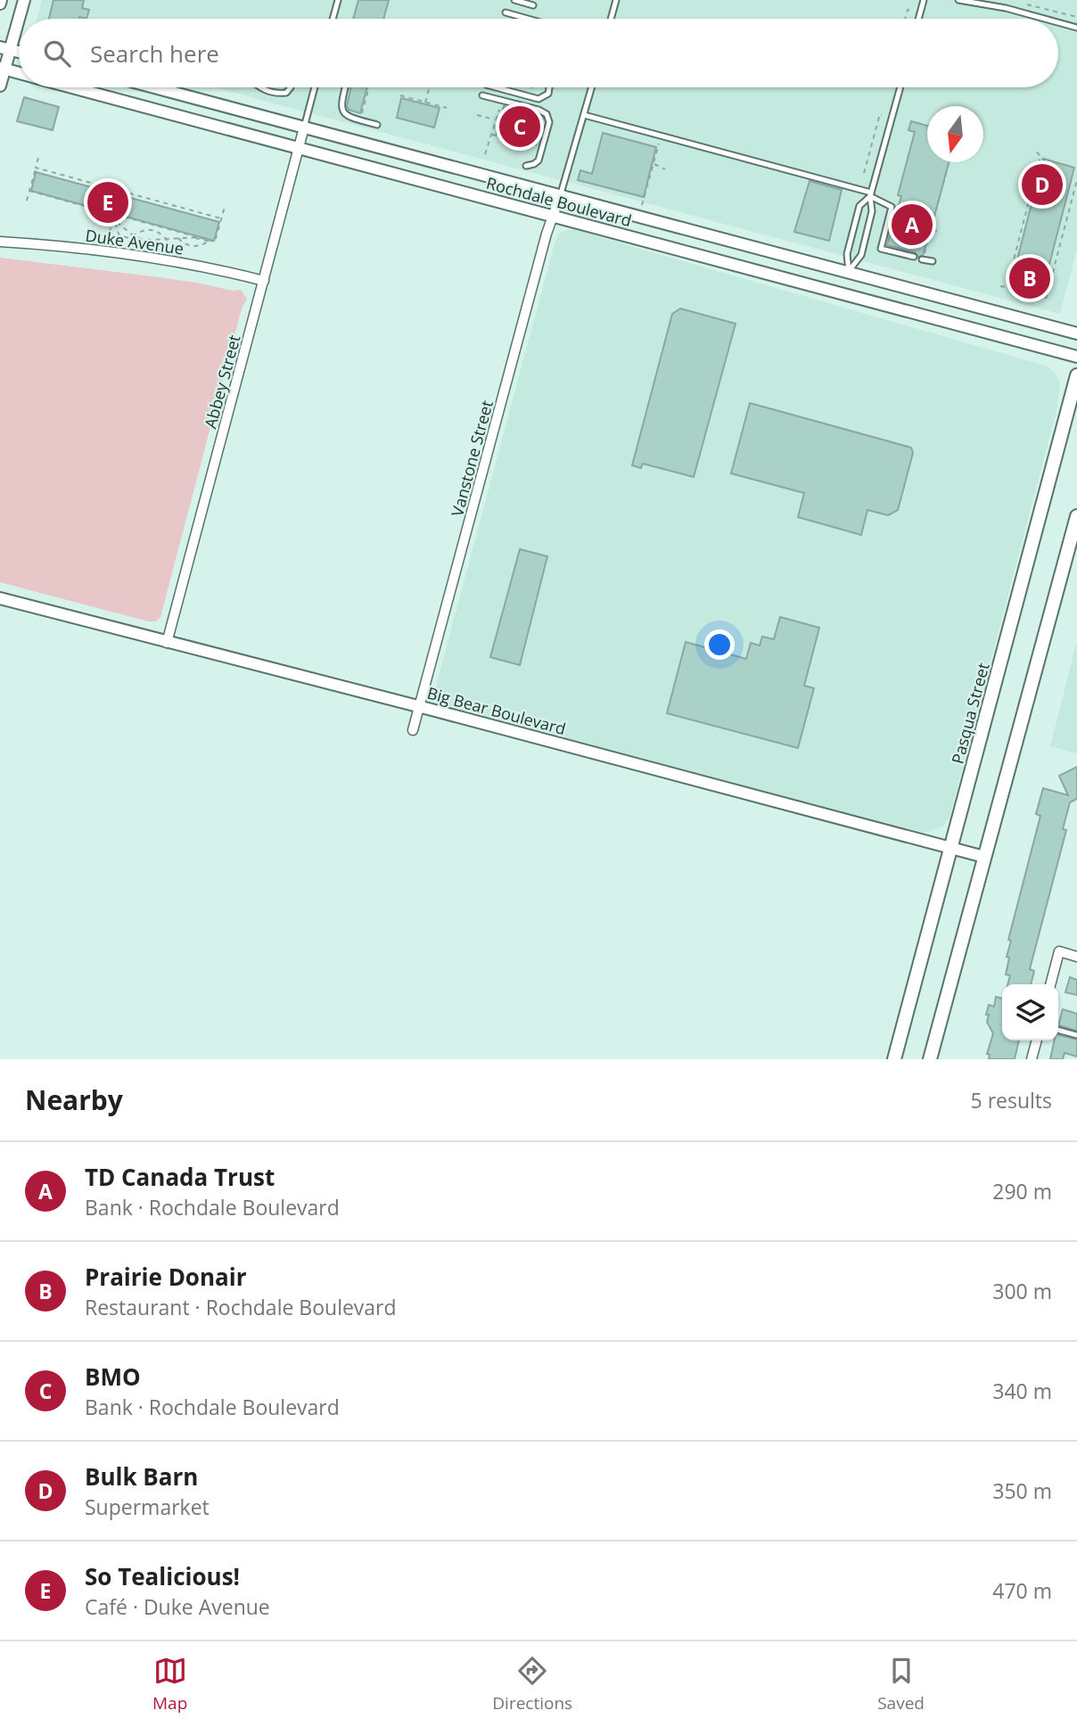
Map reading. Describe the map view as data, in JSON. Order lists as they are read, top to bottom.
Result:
{
  "streets": {
    "main road": ["Pasqua Street"],
    "street": [
      "Rochdale Boulevard",
      "Duke Avenue",
      "Abbey Street",
      "Vanstone Street",
      "Big Bear Boulevard"
    ]
  },
  "crossings": [
    ["Rochdale Boulevard", "Abbey Street"],
    ["Rochdale Boulevard", "Vanstone Street"],
    ["Duke Avenue", "Abbey Street"],
    ["Abbey Street", "Big Bear Boulevard"],
    ["Vanstone Street", "Big Bear Boulevard"],
    ["Big Bear Boulevard", "Pasqua Street"]
  ],
  "north": "bottom",
  "page": {
    "search": "Search here",
    "pins": [
      "C",
      "D",
      "E",
      "A",
      "B"
    ],
    "heading": ["Nearby", "5 results"],
    "list": [
      {
        "mark": "A",
        "name": "TD Canada Trust",
        "note": "Bank · Rochdale Boulevard",
        "value": "290 m"
      },
      {
        "mark": "B",
        "name": "Prairie Donair",
        "note": "Restaurant · Rochdale Boulevard",
        "value": "300 m"
      },
      {
        "mark": "C",
        "name": "BMO",
        "note": "Bank · Rochdale Boulevard",
        "value": "340 m"
      },
      {
        "mark": "D",
        "name": "Bulk Barn",
        "note": "Supermarket",
        "value": "350 m"
      },
      {
        "mark": "E",
        "name": "So Tealicious!",
        "note": "Café · Duke Avenue",
        "value": "470 m"
      }
    ],
    "nav": ["Map", "Directions", "Saved"]
  }
}
